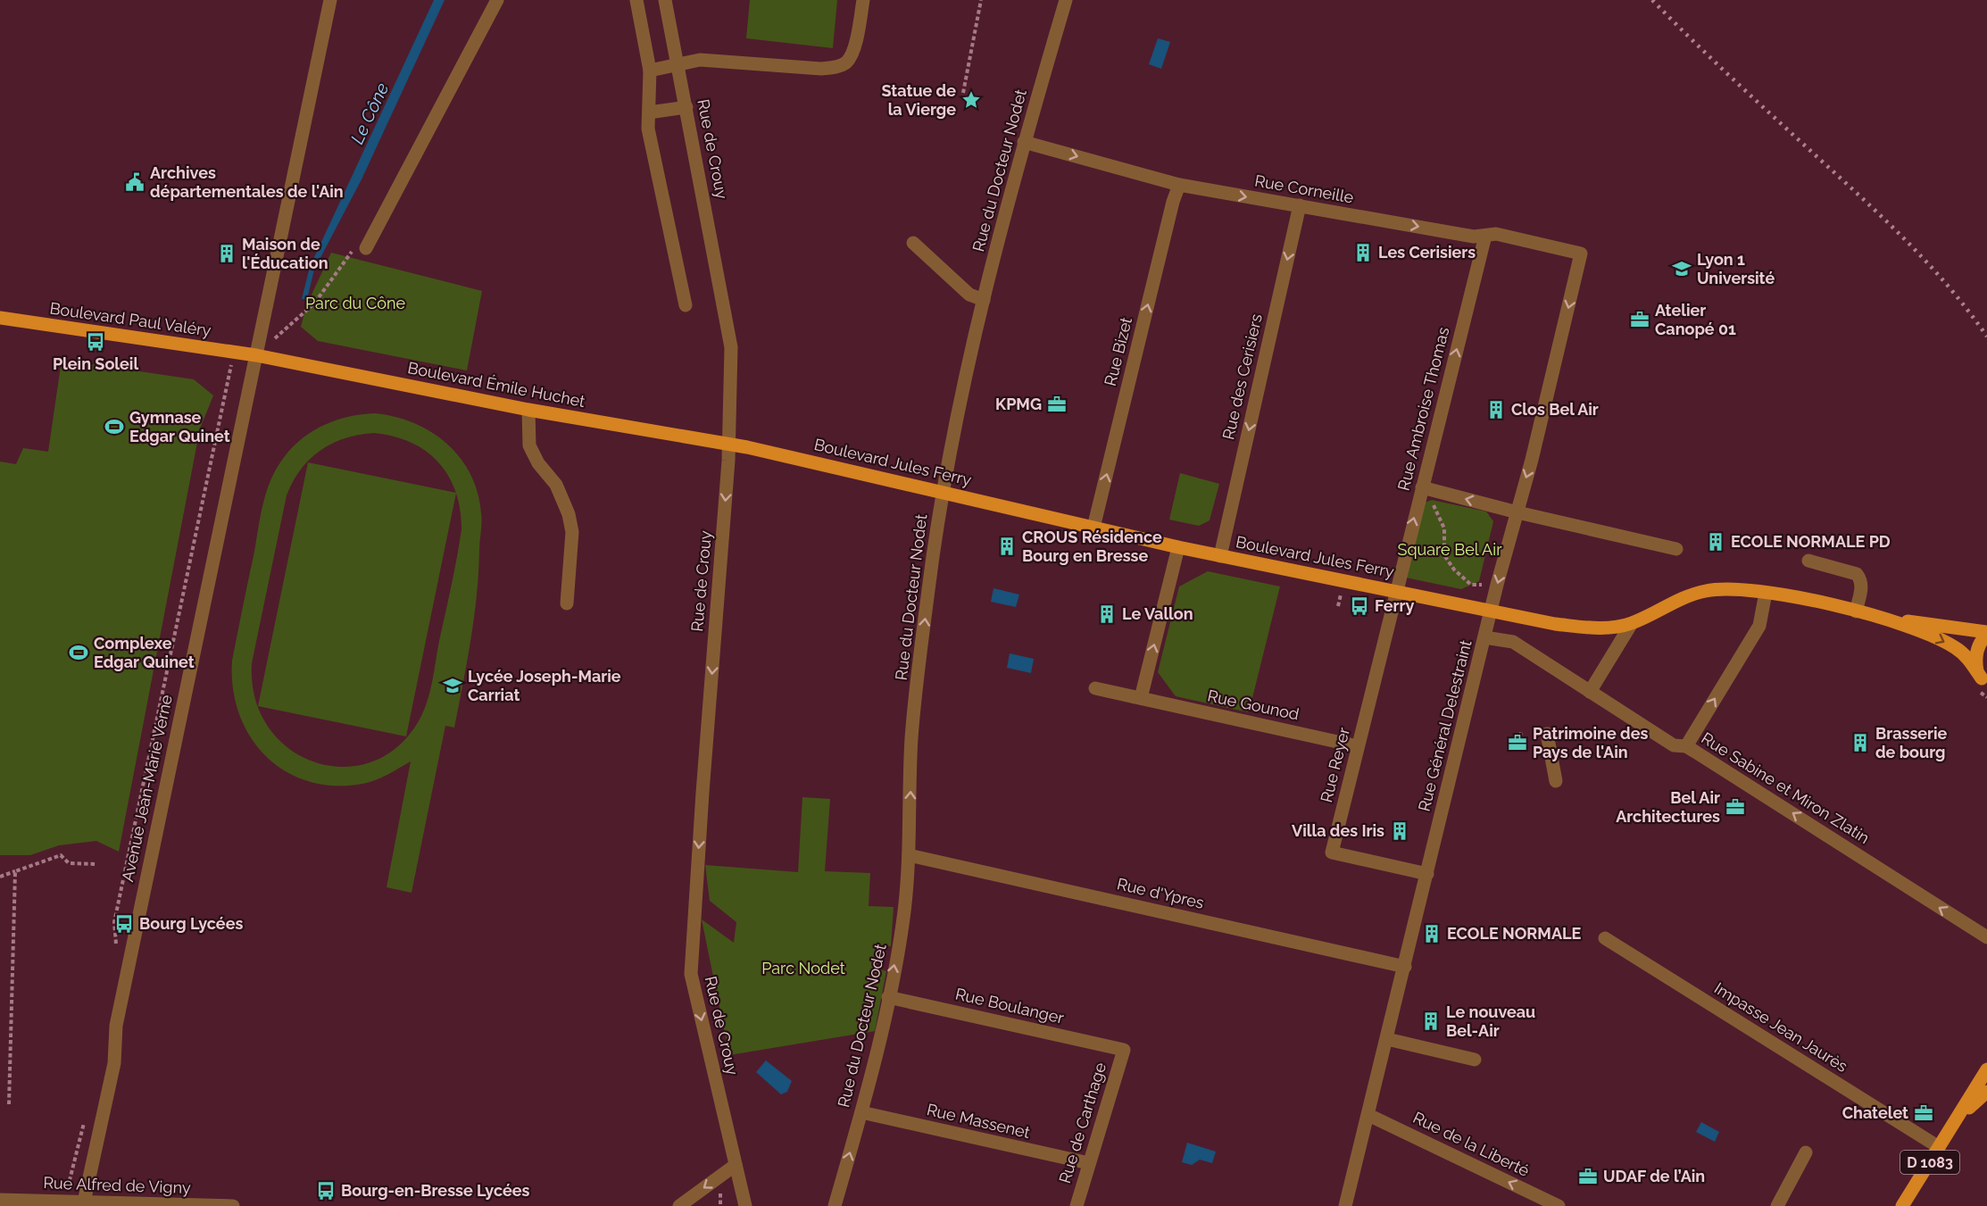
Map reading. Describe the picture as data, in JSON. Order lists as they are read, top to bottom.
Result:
{
  "streets": {
    "main road": [
      "Boulevard Paul Valéry",
      "Boulevard Émile Huchet",
      "Boulevard Jules Ferry",
      "D 1083"
    ],
    "street": [
      "Rue de Crouy",
      "Rue du Docteur Nodet",
      "Rue Corneille",
      "Rue Bizet",
      "Rue des Cerisiers",
      "Rue Ambroise Thomas",
      "Rue Gounod",
      "Rue Général Delestraint",
      "Rue Reyer",
      "Avenue Jean-Marie Verne",
      "Rue Sabine et Miron Zlatin",
      "Rue d'Ypres",
      "Rue Boulanger",
      "Impasse Jean Jaurès",
      "Rue Massenet",
      "Rue de Carthage",
      "Rue de la Liberté",
      "Rue Alfred de Vigny"
    ]
  },
  "crossings": [
    ["Rue de Crouy", "Boulevard Émile Huchet"],
    ["Rue de Crouy", "Boulevard Jules Ferry"],
    ["Rue du Docteur Nodet", "Rue Corneille"],
    ["Rue du Docteur Nodet", "Boulevard Jules Ferry"],
    ["Rue du Docteur Nodet", "Rue d'Ypres"],
    ["Rue du Docteur Nodet", "Rue Boulanger"],
    ["Rue du Docteur Nodet", "Rue Massenet"],
    ["Rue Corneille", "Rue Bizet"],
    ["Rue Corneille", "Rue des Cerisiers"],
    ["Rue Corneille", "Rue Ambroise Thomas"],
    ["Rue Corneille", "Rue Général Delestraint"],
    ["Boulevard Paul Valéry", "Boulevard Émile Huchet"],
    ["Boulevard Paul Valéry", "Avenue Jean-Marie Verne"],
    ["Rue Bizet", "Boulevard Jules Ferry"],
    ["Rue des Cerisiers", "Boulevard Jules Ferry"],
    ["Boulevard Émile Huchet", "Boulevard Jules Ferry"],
    ["Boulevard Émile Huchet", "Avenue Jean-Marie Verne"],
    ["Rue Ambroise Thomas", "Boulevard Jules Ferry"],
    ["Rue Ambroise Thomas", "Rue Reyer"],
    ["Boulevard Jules Ferry", "Rue Général Delestraint"],
    ["Boulevard Jules Ferry", "Rue Reyer"],
    ["Boulevard Jules Ferry", "Rue Sabine et Miron Zlatin"],
    ["Rue Gounod", "Rue Reyer"],
    ["Rue Général Delestraint", "Rue Reyer"],
    ["Rue Général Delestraint", "Rue d'Ypres"],
    ["Rue Général Delestraint", "Rue de la Liberté"],
    ["Avenue Jean-Marie Verne", "Rue Alfred de Vigny"],
    ["Rue Boulanger", "Rue de Carthage"],
    ["Impasse Jean Jaurès", "D 1083"],
    ["Rue Massenet", "Rue de Carthage"]
  ],
  "one_way": [
    "Rue de Crouy",
    "Rue du Docteur Nodet",
    "Rue Corneille",
    "Rue Bizet",
    "Rue des Cerisiers",
    "Rue Ambroise Thomas",
    "Rue Général Delestraint"
  ],
  "water": ["Le Cône"],
  "parks": ["Parc du Cône", "Square Bel Air", "Parc Nodet"],
  "places": {
    "place": ["Statue de la Vierge"],
    "public building": ["Archives départementales de l'Ain"],
    "building": [
      "Les Cerisiers",
      "Maison de l'Éducation",
      "Clos Bel Air",
      "ECOLE NORMALE PD",
      "CROUS Résidence Bourg en Bresse",
      "Le Vallon",
      "Brasserie de bourg",
      "Villa des Iris",
      "ECOLE NORMALE",
      "Le nouveau Bel-Air"
    ],
    "school or university": ["Lyon 1 Université", "Lycée Joseph-Marie Carriat"],
    "office": [
      "Atelier Canopé 01",
      "KPMG",
      "Patrimoine des Pays de l'Ain",
      "Bel Air Architectures",
      "Chatelet",
      "UDAF de l’Ain"
    ],
    "bus stop": [
      "Plein Soleil",
      "Ferry",
      "Bourg Lycées",
      "Bourg-en-Bresse Lycées"
    ],
    "sports": ["Gymnase Edgar Quinet", "Complexe Edgar Quinet"]
  }
}
